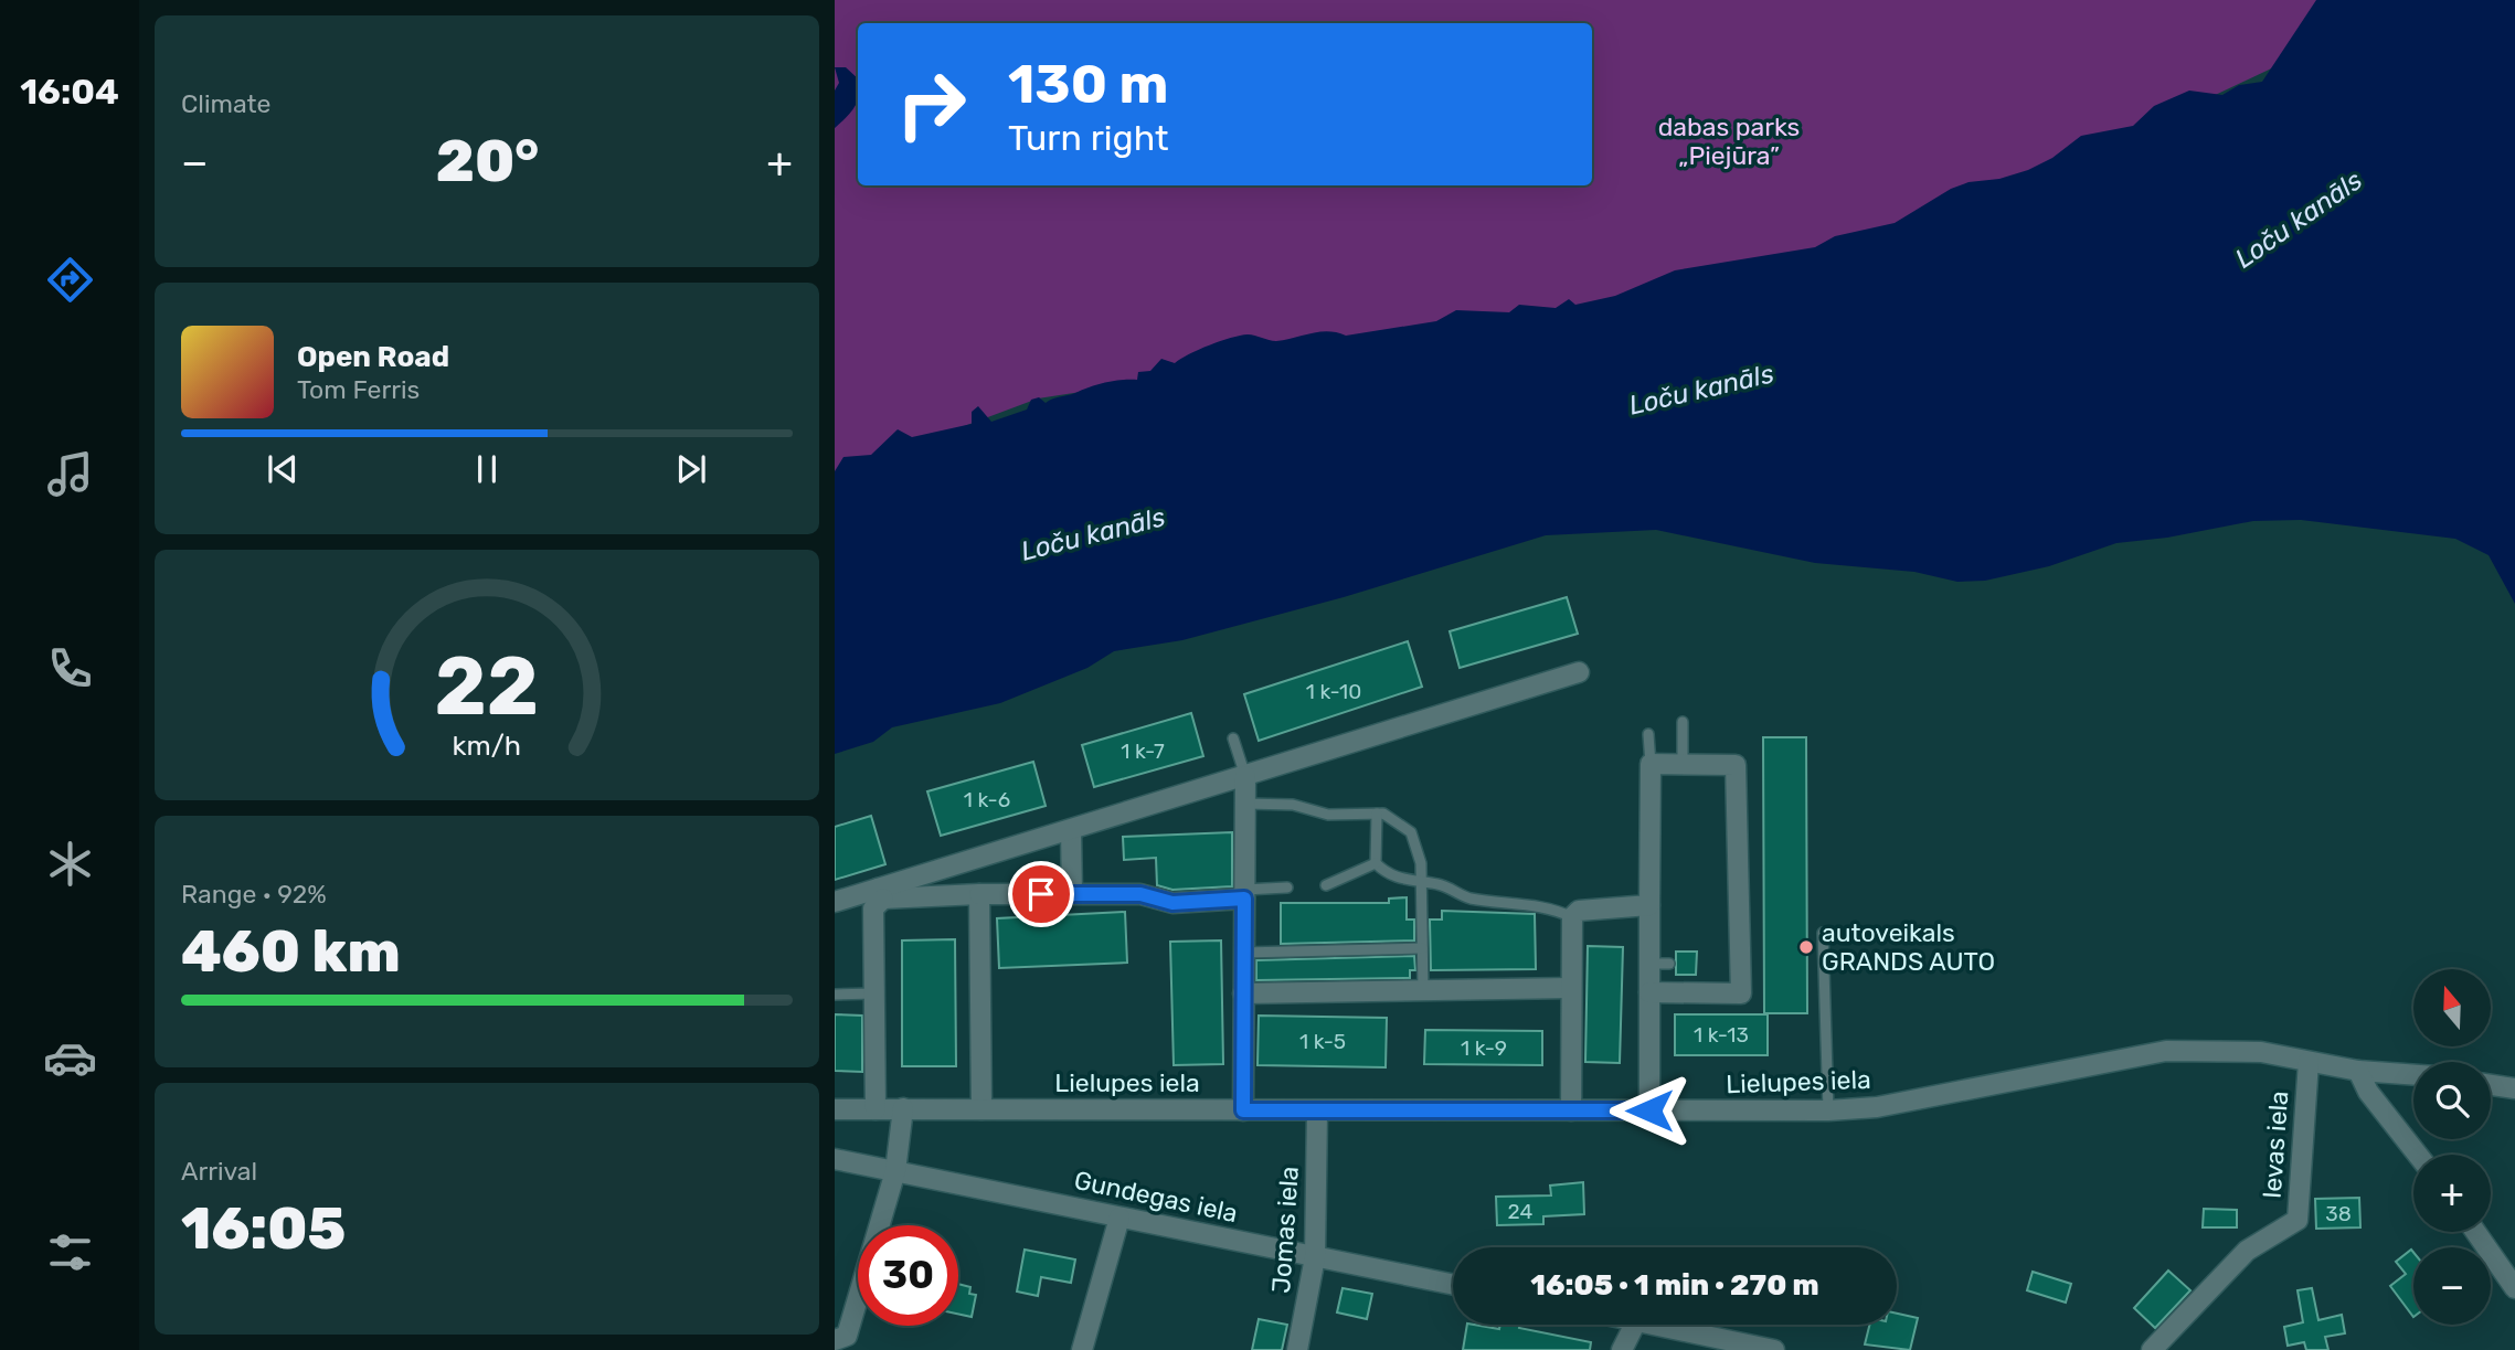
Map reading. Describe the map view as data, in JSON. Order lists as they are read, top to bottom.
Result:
{
  "streets": {
    "street": [
      "Lielupes iela",
      "Ievas iela",
      "Gundegas iela",
      "Jomas iela"
    ]
  },
  "crossings": [
    ["Lielupes iela", "Ievas iela"],
    ["Lielupes iela", "Jomas iela"],
    ["Gundegas iela", "Jomas iela"]
  ],
  "water": ["Loču kanāls"],
  "parks": ["dabas parks „Piejūra”"],
  "places": ["autoveikals GRANDS AUTO"],
  "house_numbers": [
    "1 k-10",
    "1 k-7",
    "1 k-6",
    "1 k-13",
    "1 k-5",
    "1 k-9",
    "24",
    "38"
  ],
  "north": "top",
  "page": {
    "tabs": "16:04",
    "tile": [
      "Climate",
      ["Range · 92%", "460 km"],
      ["Arrival", "16:05"]
    ],
    "turn": ["130 m", "Turn right"],
    "heat": ["−", "20°", "+"],
    "song": ["Open Road", "Tom Ferris"],
    "map_buttons": ["+", "−"],
    "limit": "30",
    "trip": "16:05 · 1 min · 270 m",
    "gauge": ["22", "km/h"]
  }
}
